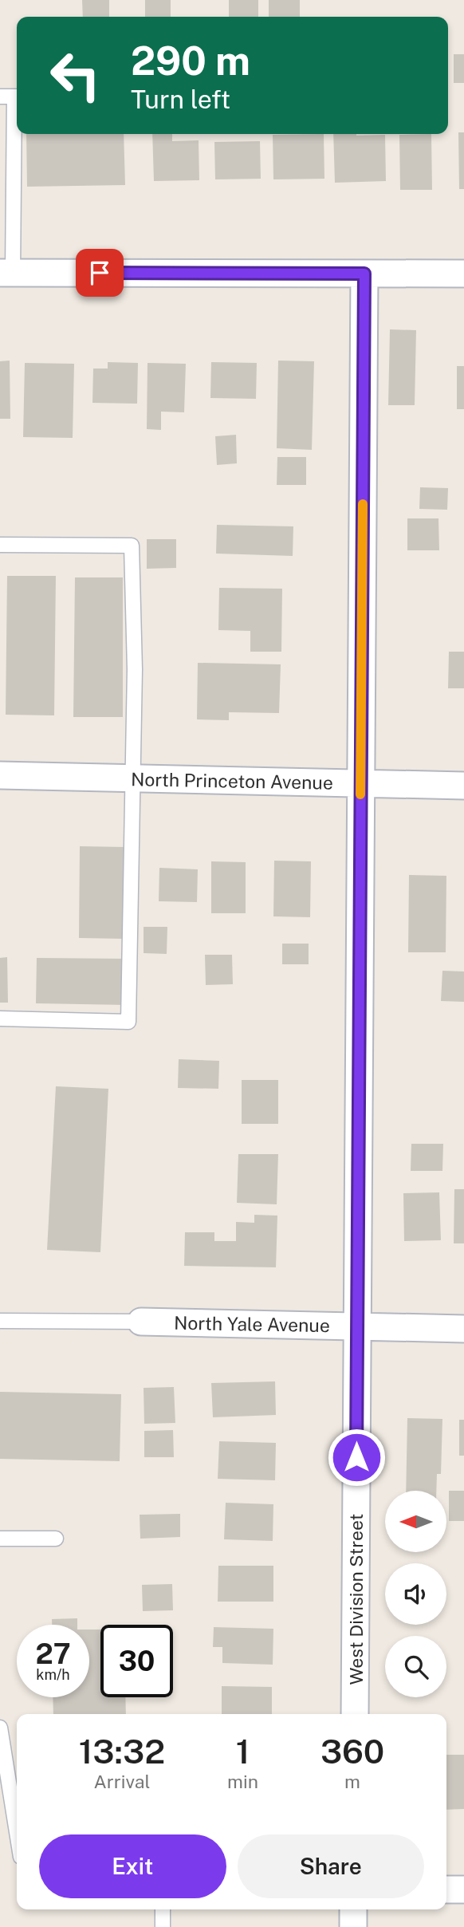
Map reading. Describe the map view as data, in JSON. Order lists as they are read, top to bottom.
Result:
{
  "streets": {
    "street": ["North Princeton Avenue", "North Yale Avenue", "West Division Street"]
  },
  "crossings": [
    ["North Princeton Avenue", "West Division Street"],
    ["North Yale Avenue", "West Division Street"]
  ],
  "north": "left",
  "page": {
    "turn": ["290 m", "Turn left"],
    "speed": "27 km/h",
    "limit": "30",
    "eta": [
      "13:32",
      "Arrival",
      "1",
      "min",
      "360",
      "m"
    ],
    "buttons": ["Exit", "Share"]
  }
}
